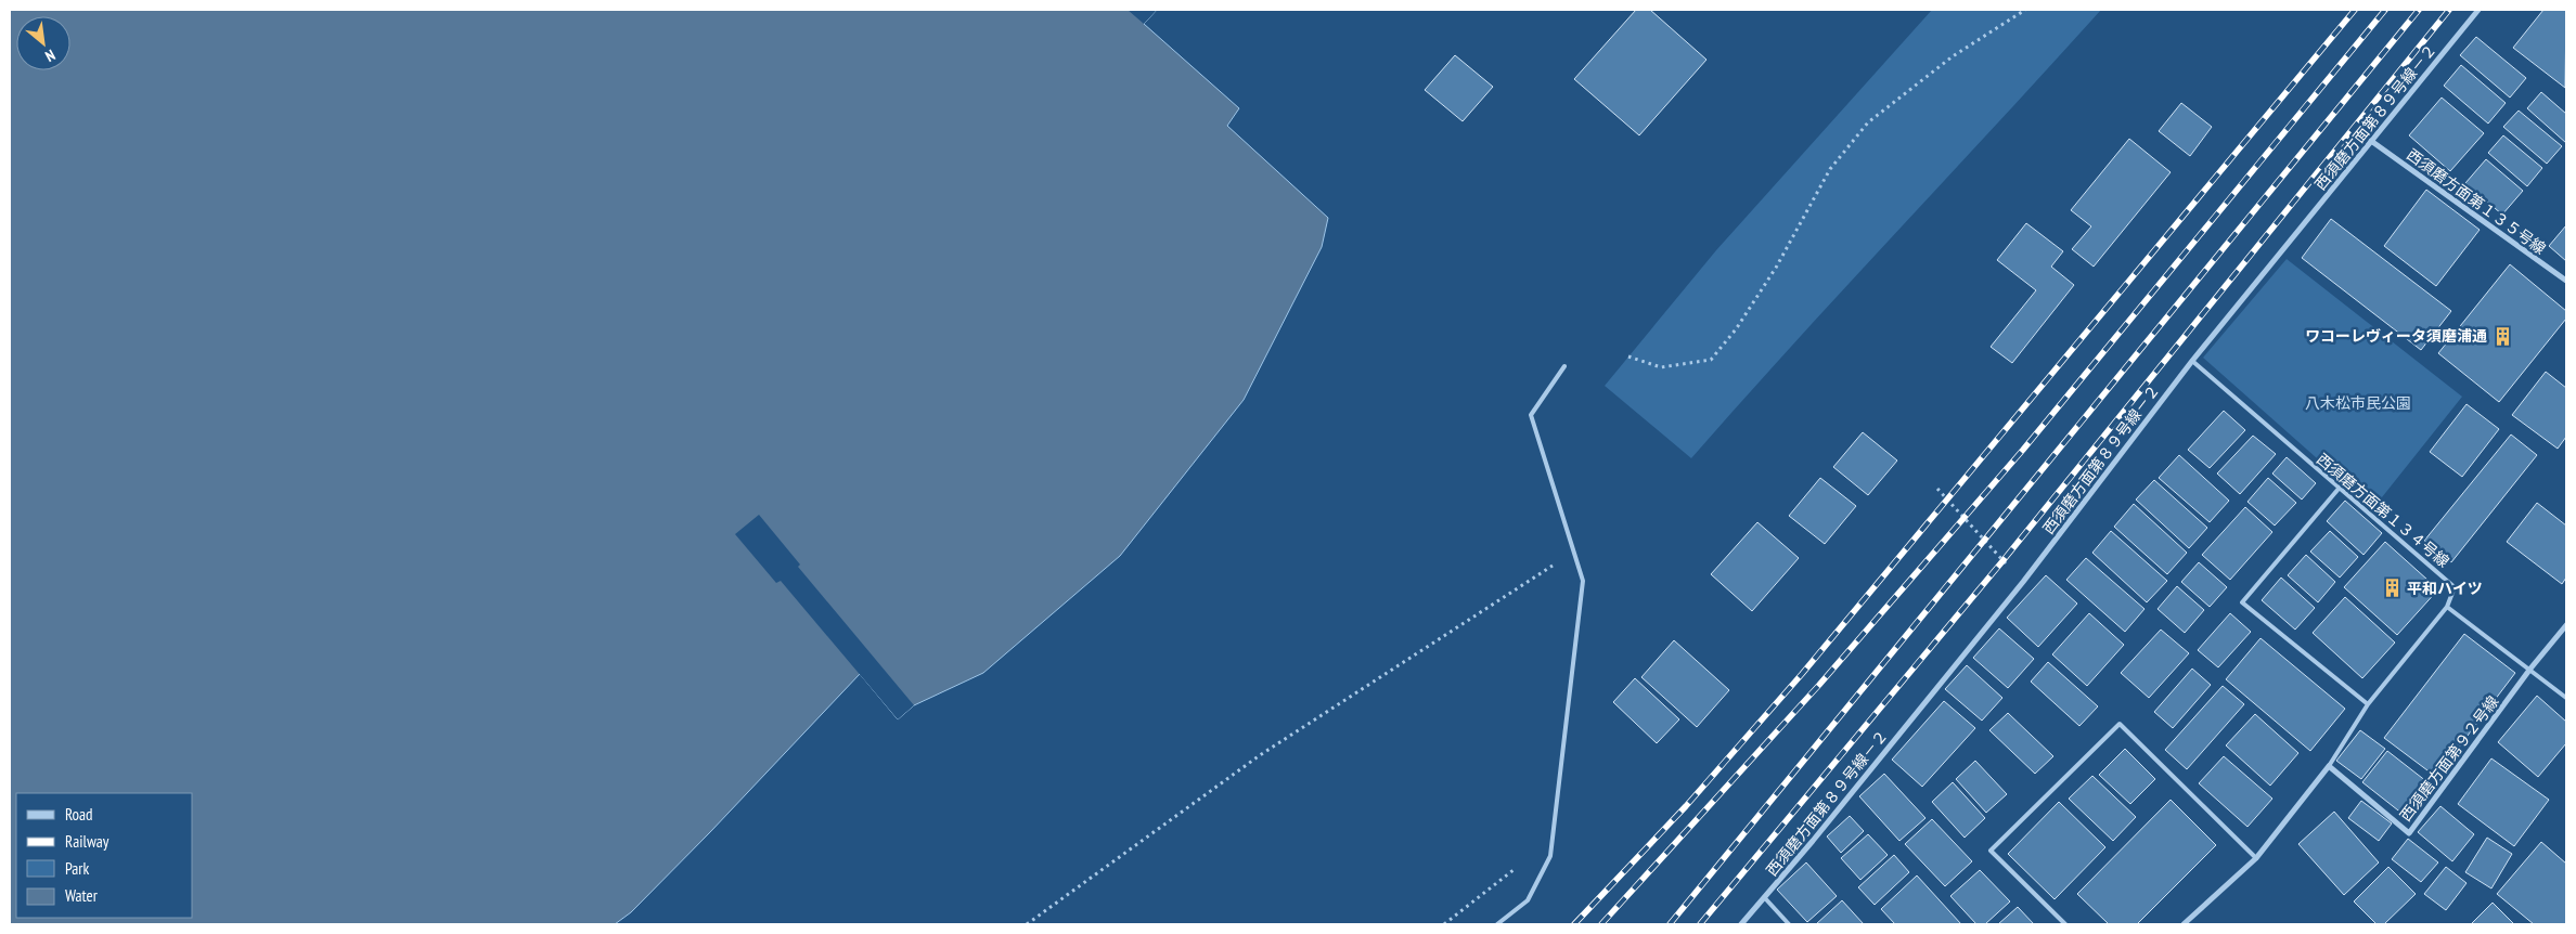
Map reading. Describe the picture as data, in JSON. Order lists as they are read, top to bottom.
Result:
{
  "streets": {
    "street": ["西須磨方面第８９号線－２", "西須磨方面第１３５号線", "西須磨方面第９２号線"],
    "lane": ["西須磨方面第１３４号線"]
  },
  "crossings": [
    ["西須磨方面第８９号線－２", "西須磨方面第１３５号線"],
    ["西須磨方面第８９号線－２", "西須磨方面第１３４号線"]
  ],
  "parks": ["八木松市民公園"],
  "places": {
    "building": ["ワコーレヴィータ須磨浦通", "平和ハイツ"]
  },
  "legend": [
    "Road",
    "Railway",
    "Park",
    "Water"
  ],
  "north": "bottom right"
}
